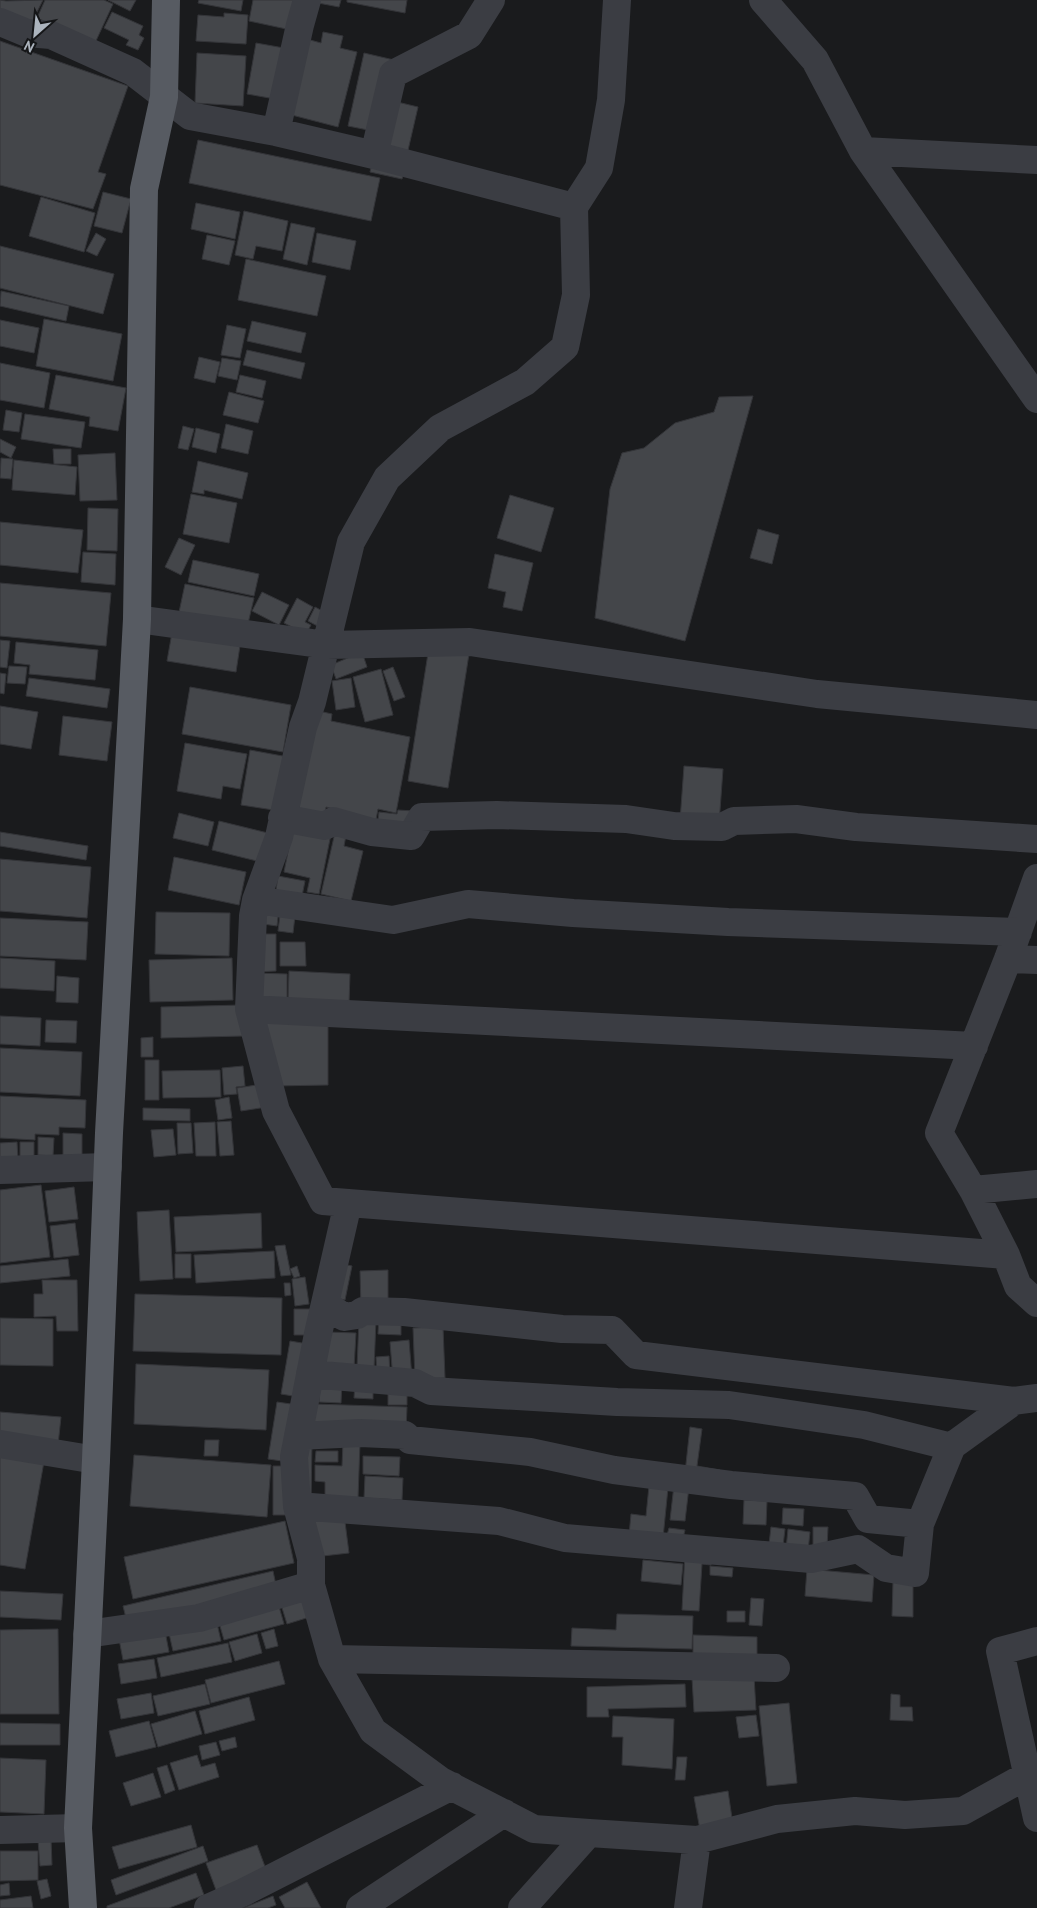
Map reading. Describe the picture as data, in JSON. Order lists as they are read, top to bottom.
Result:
{
  "north": "bottom left"
}
